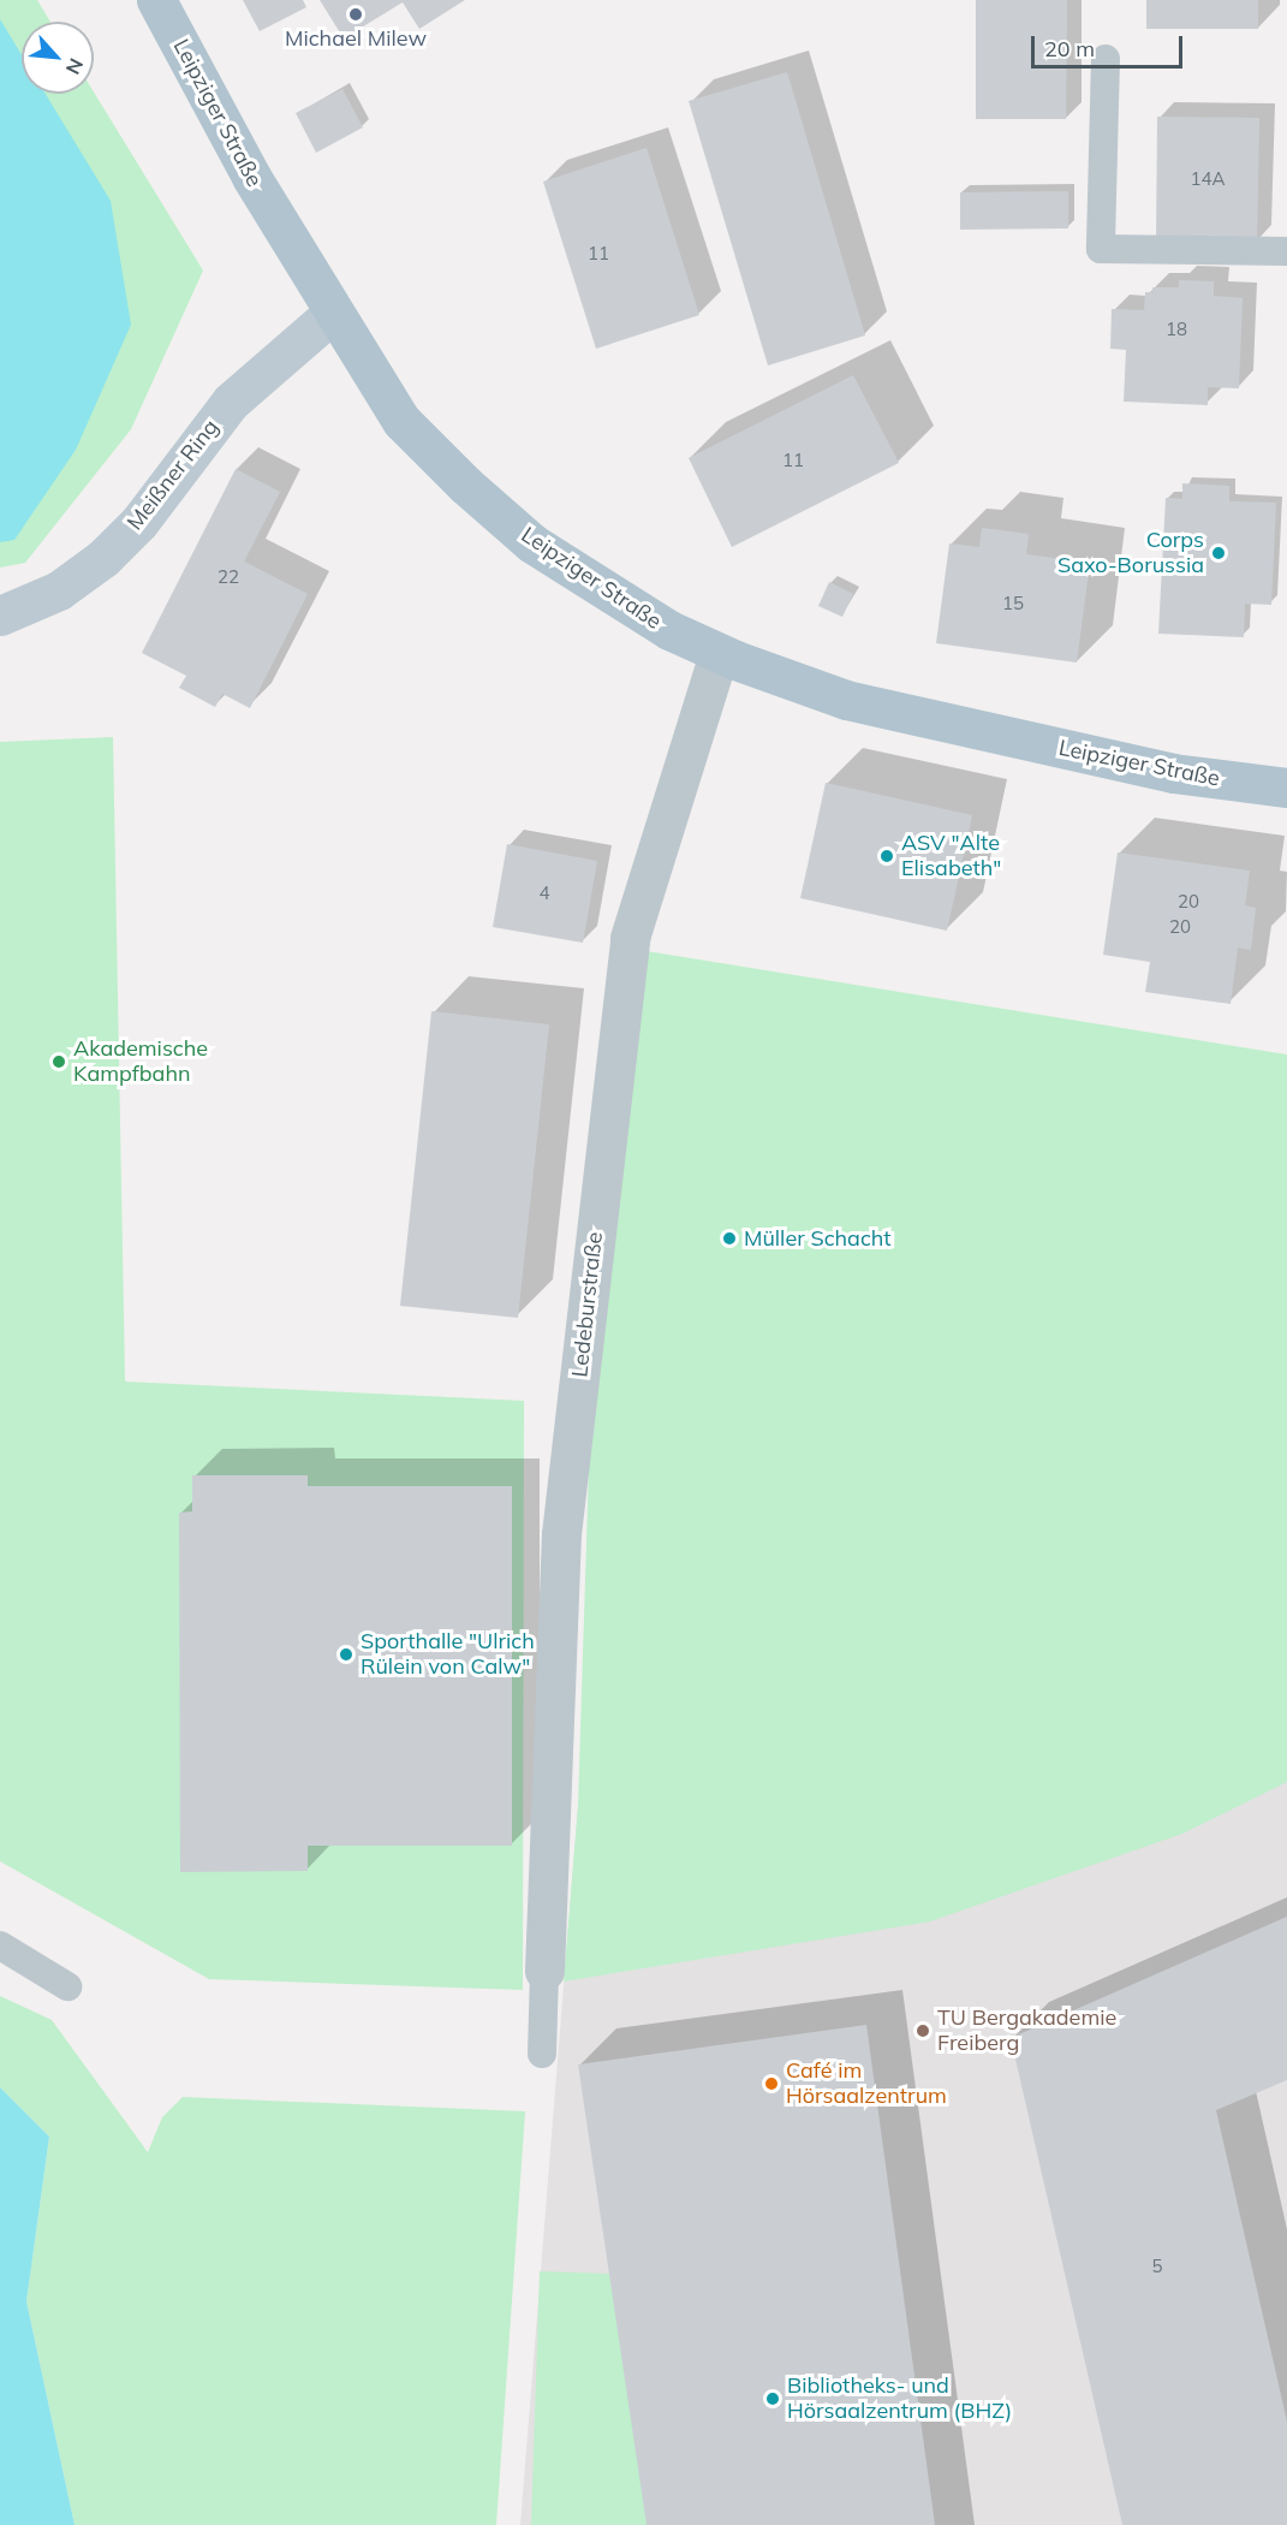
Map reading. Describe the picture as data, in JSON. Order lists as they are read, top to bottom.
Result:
{
  "streets": {
    "main road": ["Leipziger Straße", "Meißner Ring"],
    "street": ["Ledeburstraße"]
  },
  "crossings": [
    ["Leipziger Straße", "Meißner Ring"],
    ["Leipziger Straße", "Ledeburstraße"]
  ],
  "places": [
    "Michael Milew",
    "Corps Saxo-Borussia",
    "ASV \"Alte Elisabeth\"",
    "Akademische Kampfbahn",
    "Müller Schacht",
    "Sporthalle \"Ulrich Rülein von Calw\"",
    "TU Bergakademie Freiberg",
    "Café im Hörsaalzentrum",
    "Bibliotheks- und Hörsaalzentrum (BHZ)"
  ],
  "house_numbers": [
    "14A",
    "11",
    "18",
    "11",
    "22",
    "15",
    "4",
    "20",
    "20",
    "5"
  ],
  "scale_bar": "20 m",
  "north": "bottom right"
}
